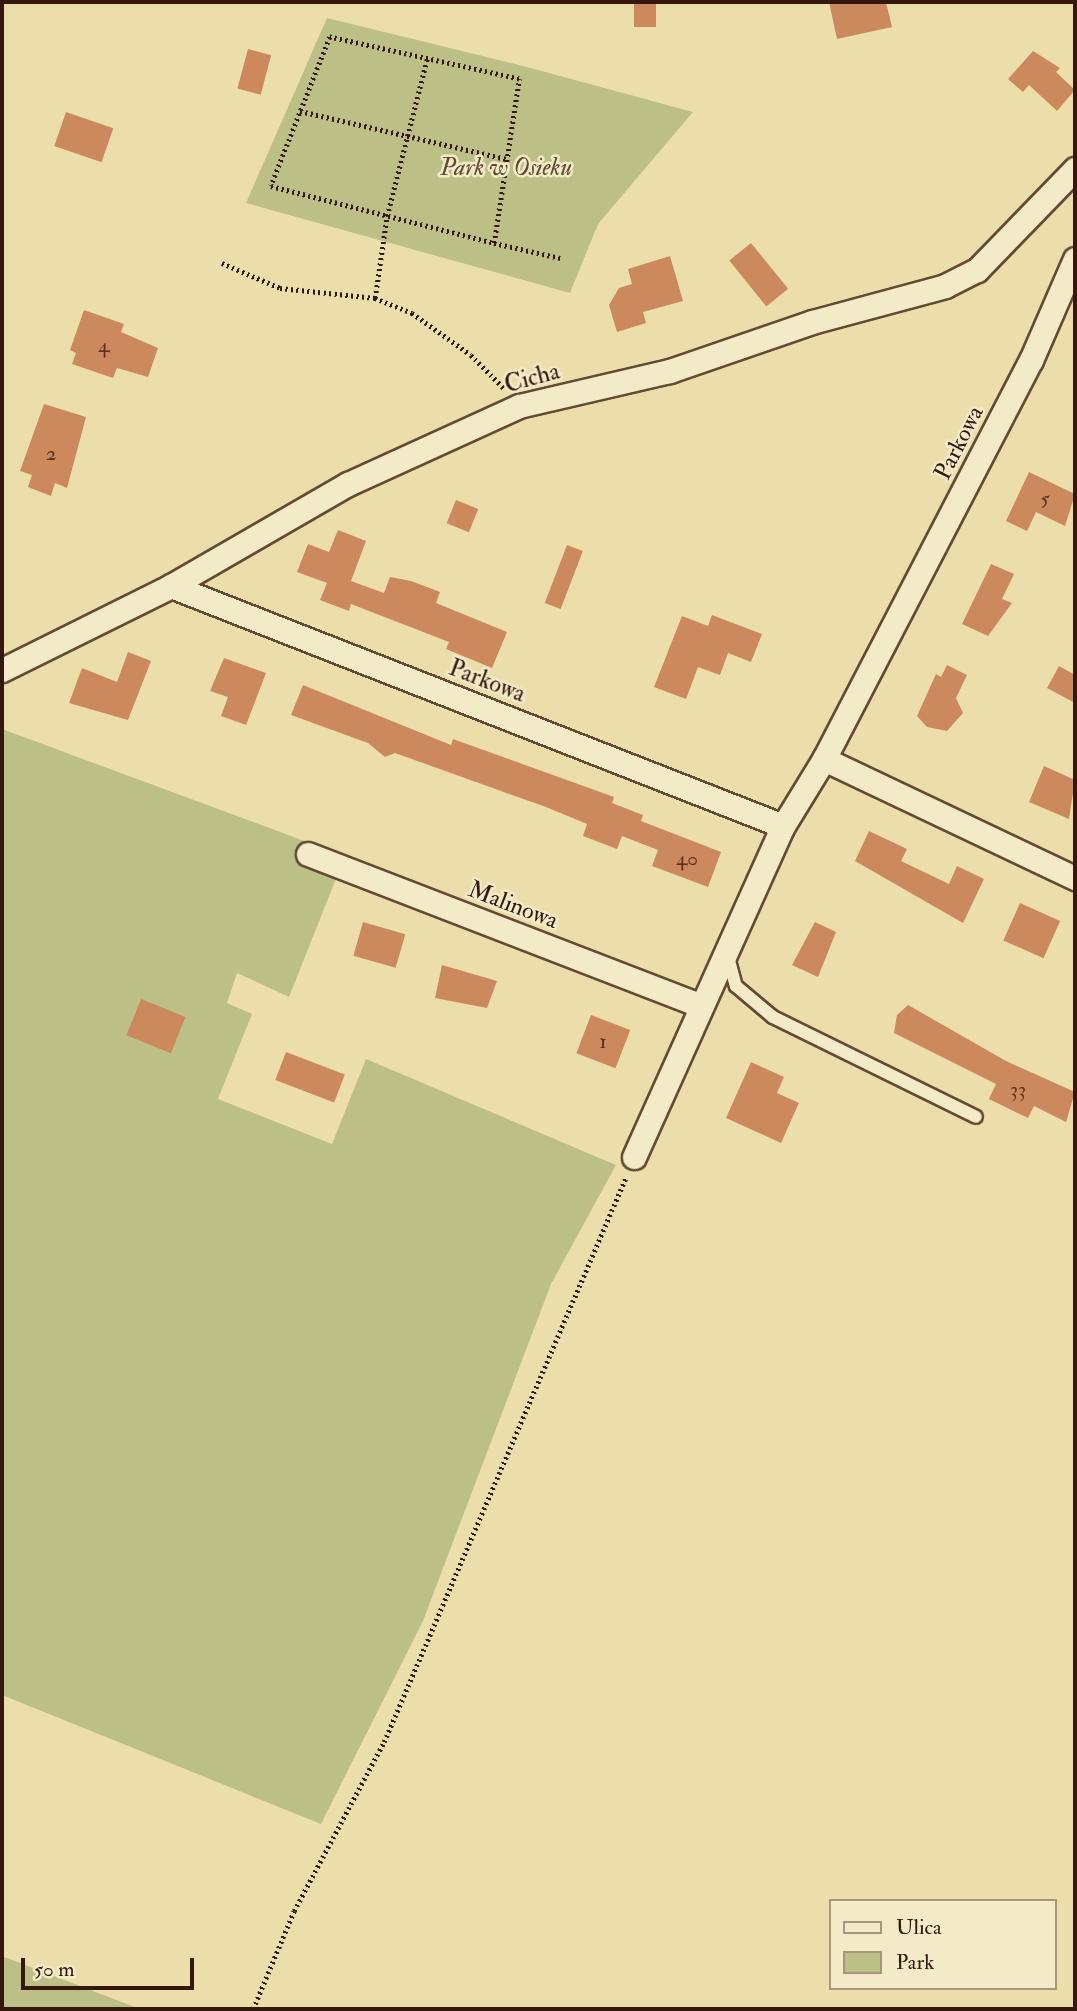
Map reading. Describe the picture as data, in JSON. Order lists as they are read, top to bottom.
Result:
{
  "streets": {
    "street": ["Cicha", "Parkowa", "Malinowa"]
  },
  "crossings": [
    ["Cicha", "Parkowa"],
    ["Parkowa", "Malinowa"]
  ],
  "parks": ["Park w Osieku"],
  "house_numbers": [
    "4",
    "2",
    "5",
    "40",
    "1",
    "33"
  ],
  "legend": ["Ulica", "Park"],
  "scale_bar": "50 m"
}
